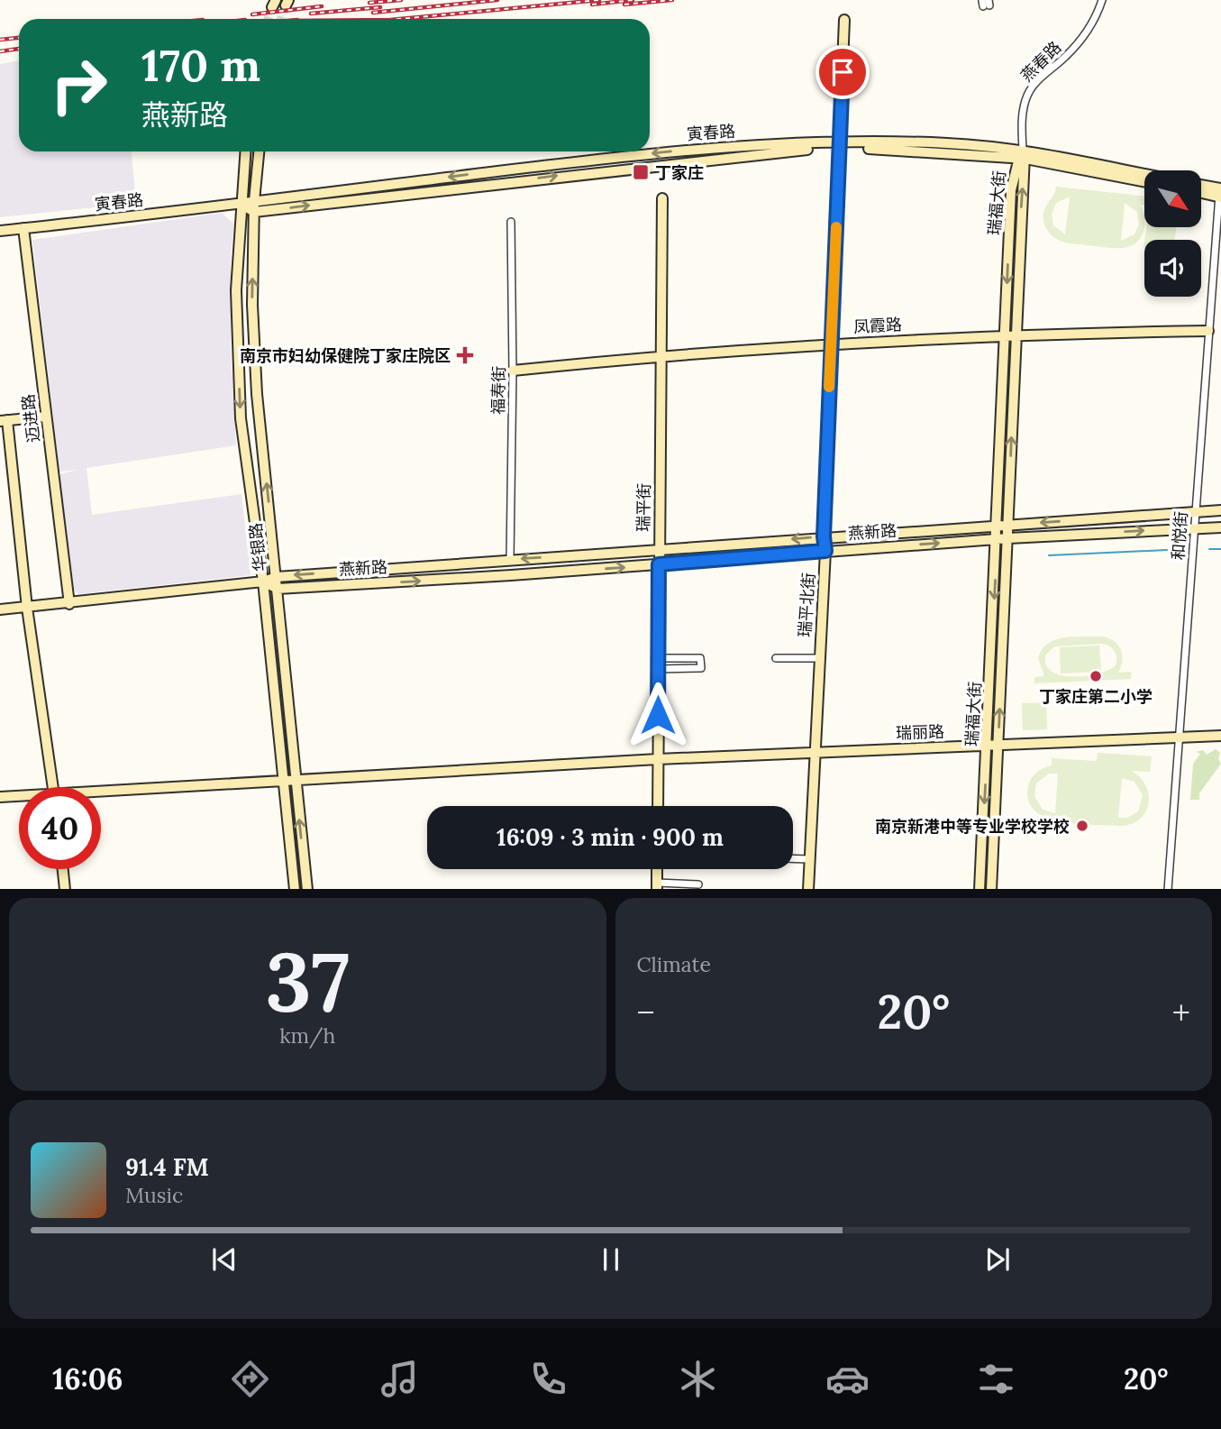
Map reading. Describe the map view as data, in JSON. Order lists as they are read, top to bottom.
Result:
{
  "streets": {
    "street": [
      "燕春路",
      "寅春路",
      "瑞福大街",
      "凤霞路",
      "福寿街",
      "迈进路",
      "瑞平街",
      "燕新路",
      "和悦街",
      "华银路",
      "瑞平北街",
      "瑞丽路"
    ]
  },
  "crossings": [
    ["燕春路", "寅春路"],
    ["燕春路", "瑞福大街"],
    ["寅春路", "瑞福大街"],
    ["寅春路", "迈进路"],
    ["寅春路", "华银路"],
    ["寅春路", "瑞平北街"],
    ["瑞福大街", "凤霞路"],
    ["瑞福大街", "燕新路"],
    ["瑞福大街", "瑞丽路"],
    ["凤霞路", "福寿街"],
    ["凤霞路", "瑞平街"],
    ["凤霞路", "和悦街"],
    ["凤霞路", "瑞平北街"],
    ["福寿街", "燕新路"],
    ["迈进路", "燕新路"],
    ["瑞平街", "燕新路"],
    ["瑞平街", "瑞丽路"],
    ["燕新路", "和悦街"],
    ["燕新路", "华银路"],
    ["燕新路", "瑞平北街"],
    ["和悦街", "瑞丽路"],
    ["华银路", "瑞丽路"],
    ["瑞平北街", "瑞丽路"]
  ],
  "places": {
    "transit": ["丁家庄"],
    "health": ["南京市妇幼保健院丁家庄院区"],
    "other": ["丁家庄第二小学", "南京新港中等专业学校学校"]
  },
  "north": "bottom right",
  "page": {
    "turn": ["170 m", "燕新路"],
    "limit": "40",
    "trip": "16:09 · 3 min · 900 m",
    "tile": [
      ["37", "km/h"],
      "Climate"
    ],
    "heat": ["−", "20°", "+"],
    "song": ["91.4 FM", "Music"],
    "tabs": ["16:06", "20°"]
  }
}
